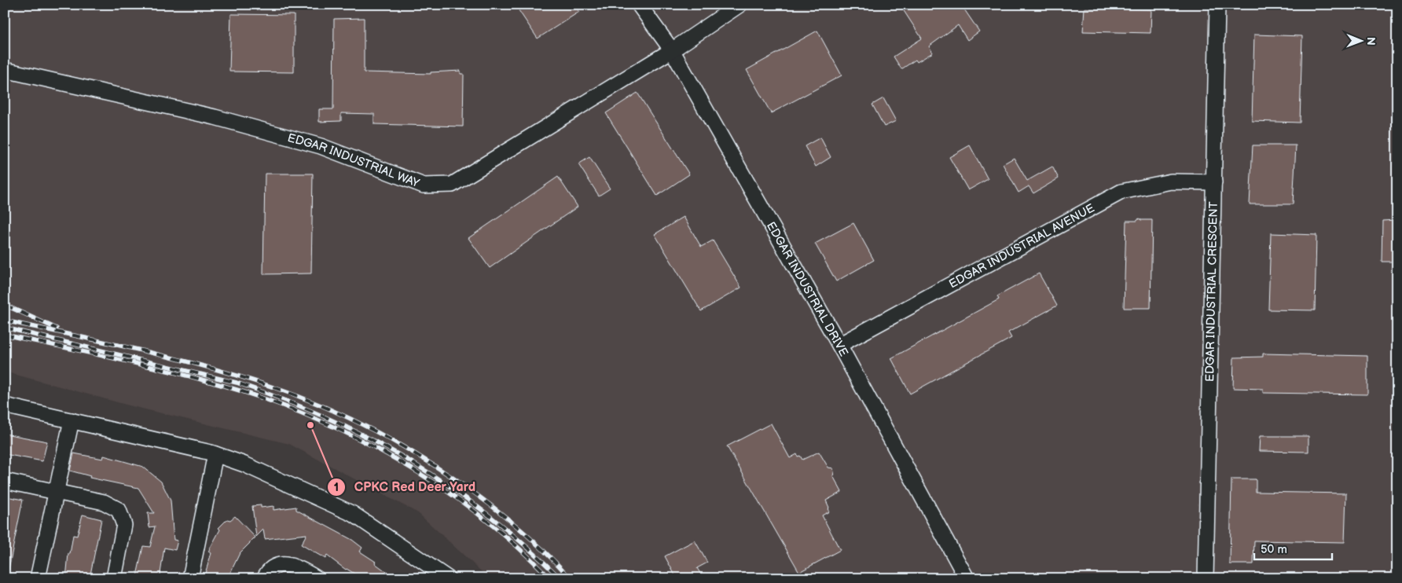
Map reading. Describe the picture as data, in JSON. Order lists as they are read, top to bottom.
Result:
{
  "streets": {
    "street": [
      "EDGAR INDUSTRIAL WAY",
      "EDGAR INDUSTRIAL AVENUE",
      "EDGAR INDUSTRIAL DRIVE",
      "EDGAR INDUSTRIAL CRESCENT"
    ]
  },
  "crossings": [
    ["EDGAR INDUSTRIAL WAY", "EDGAR INDUSTRIAL DRIVE"],
    ["EDGAR INDUSTRIAL AVENUE", "EDGAR INDUSTRIAL DRIVE"],
    ["EDGAR INDUSTRIAL AVENUE", "EDGAR INDUSTRIAL CRESCENT"]
  ],
  "places": ["CPKC Red Deer Yard"],
  "scale_bar": "50 m",
  "north": "right"
}
